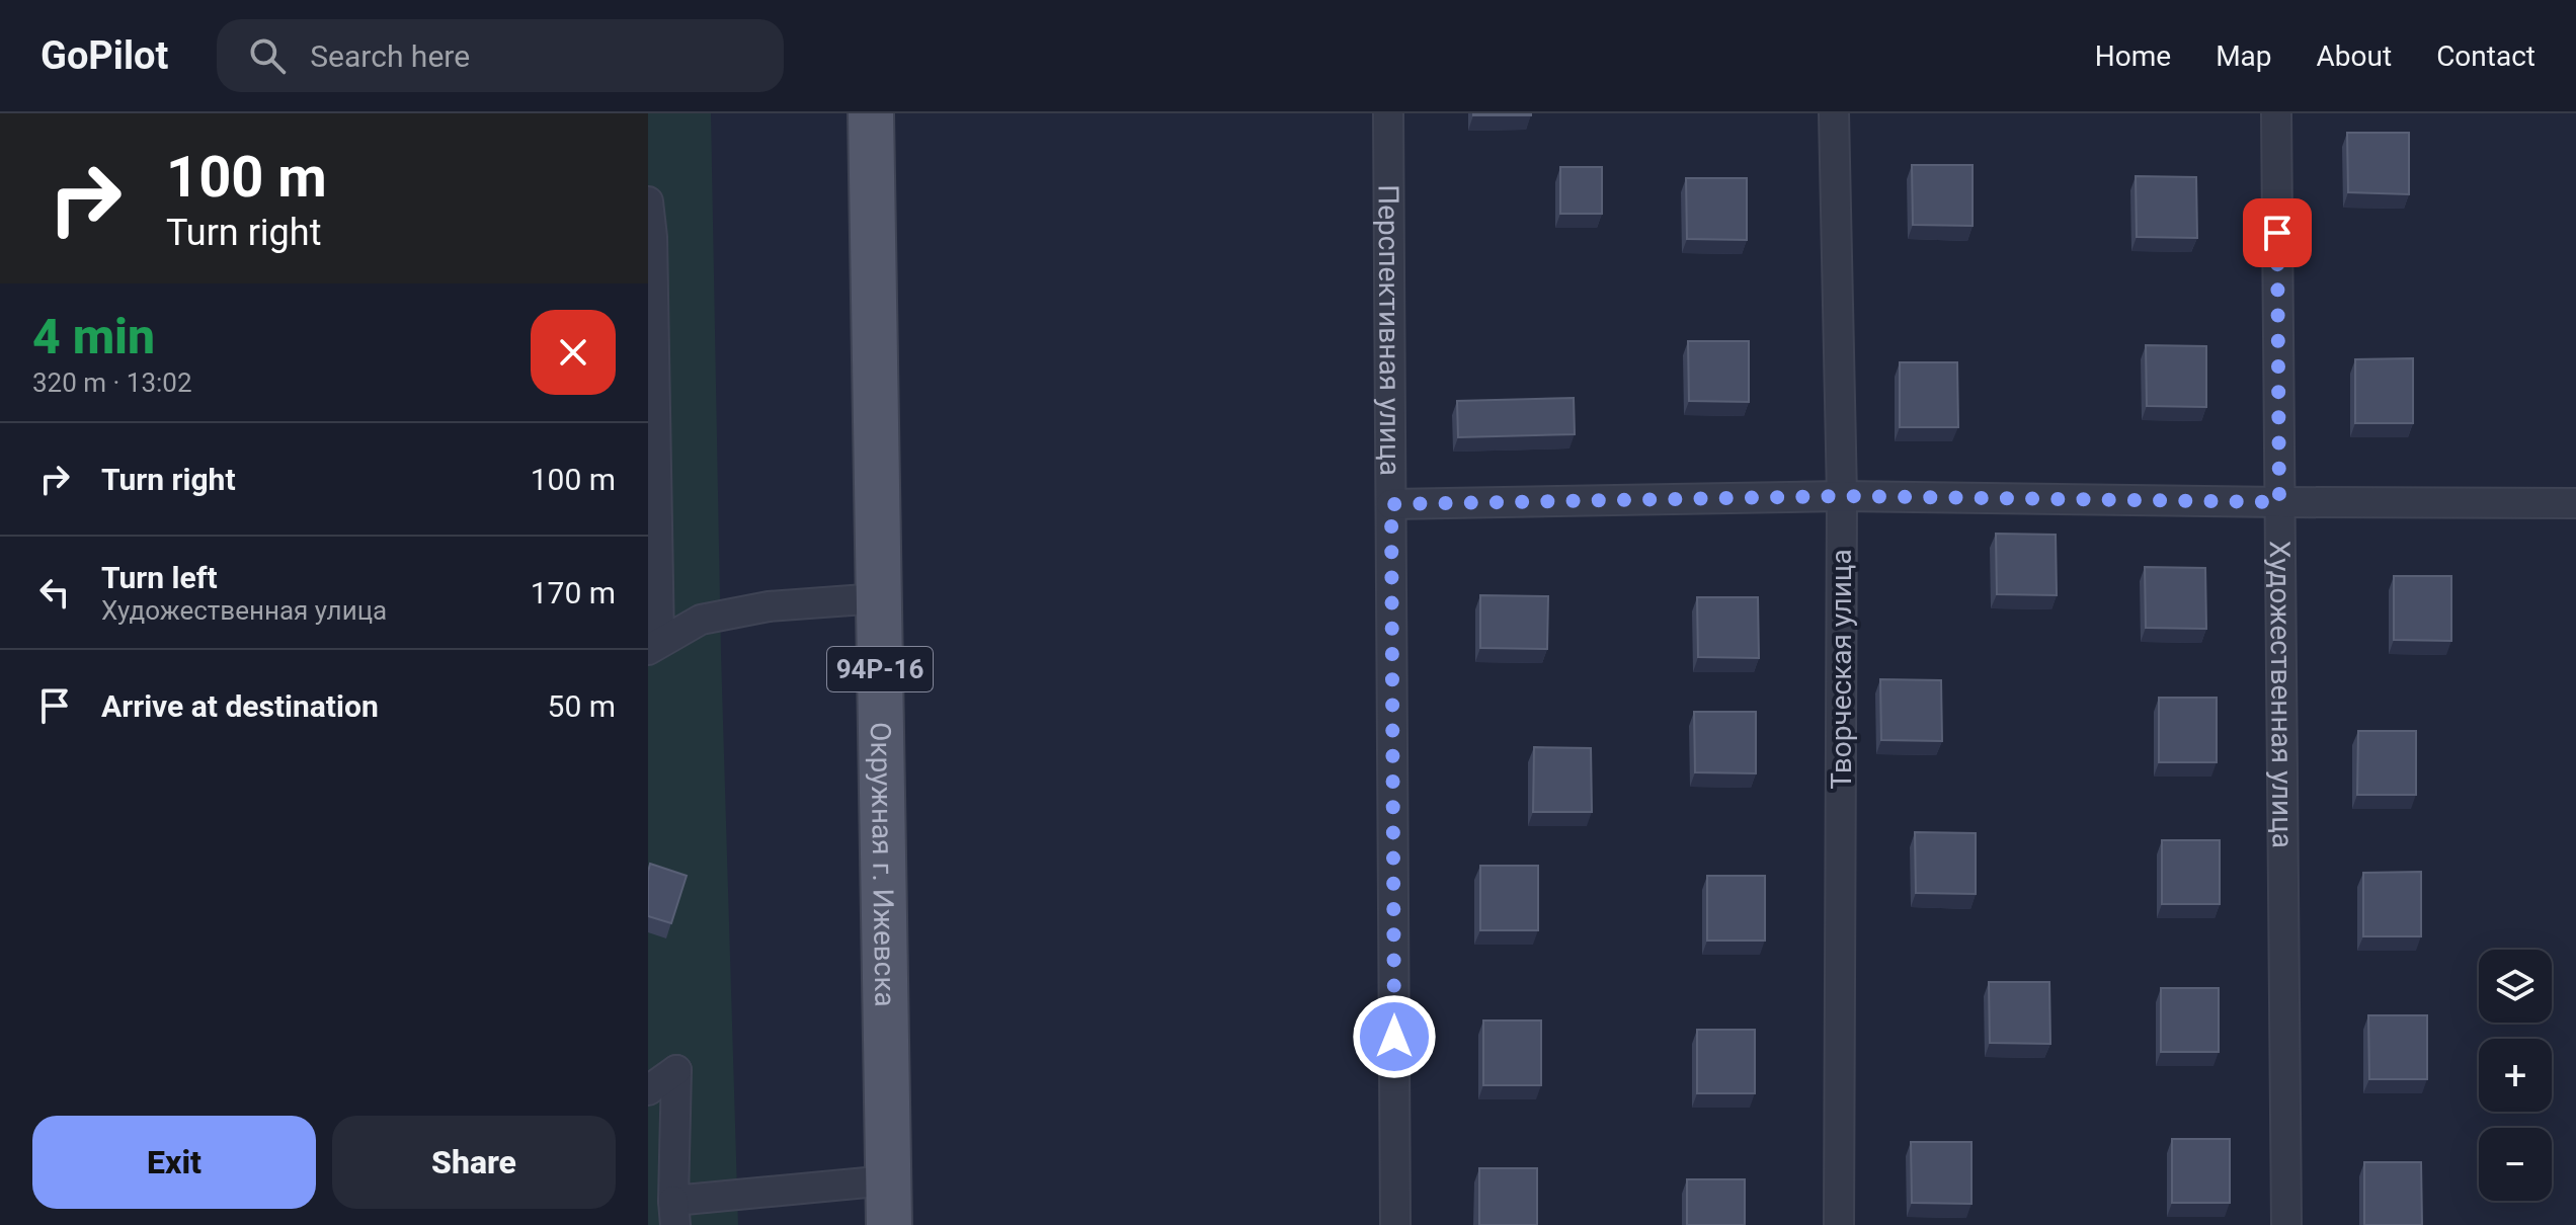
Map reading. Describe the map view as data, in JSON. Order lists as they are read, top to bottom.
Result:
{
  "streets": {
    "main road": ["94Р-16", "Окружная г. Ижевска"],
    "street": ["Перспективная улица", "Творческая улица", "Художественная улица"]
  },
  "page": {
    "header": "GoPilot",
    "search": "Search here",
    "nav": [
      "Home",
      "Map",
      "About",
      "Contact"
    ],
    "turn": ["100 m", "Turn right"],
    "heading": ["4 min", "320 m · 13:02"],
    "list": [
      {
        "name": "Turn right",
        "value": "100 m"
      },
      {
        "name": "Turn left",
        "note": "Художественная улица",
        "value": "170 m"
      },
      {
        "name": "Arrive at destination",
        "value": "50 m"
      }
    ],
    "map_buttons": ["+", "−"],
    "buttons": ["Exit", "Share"]
  }
}
